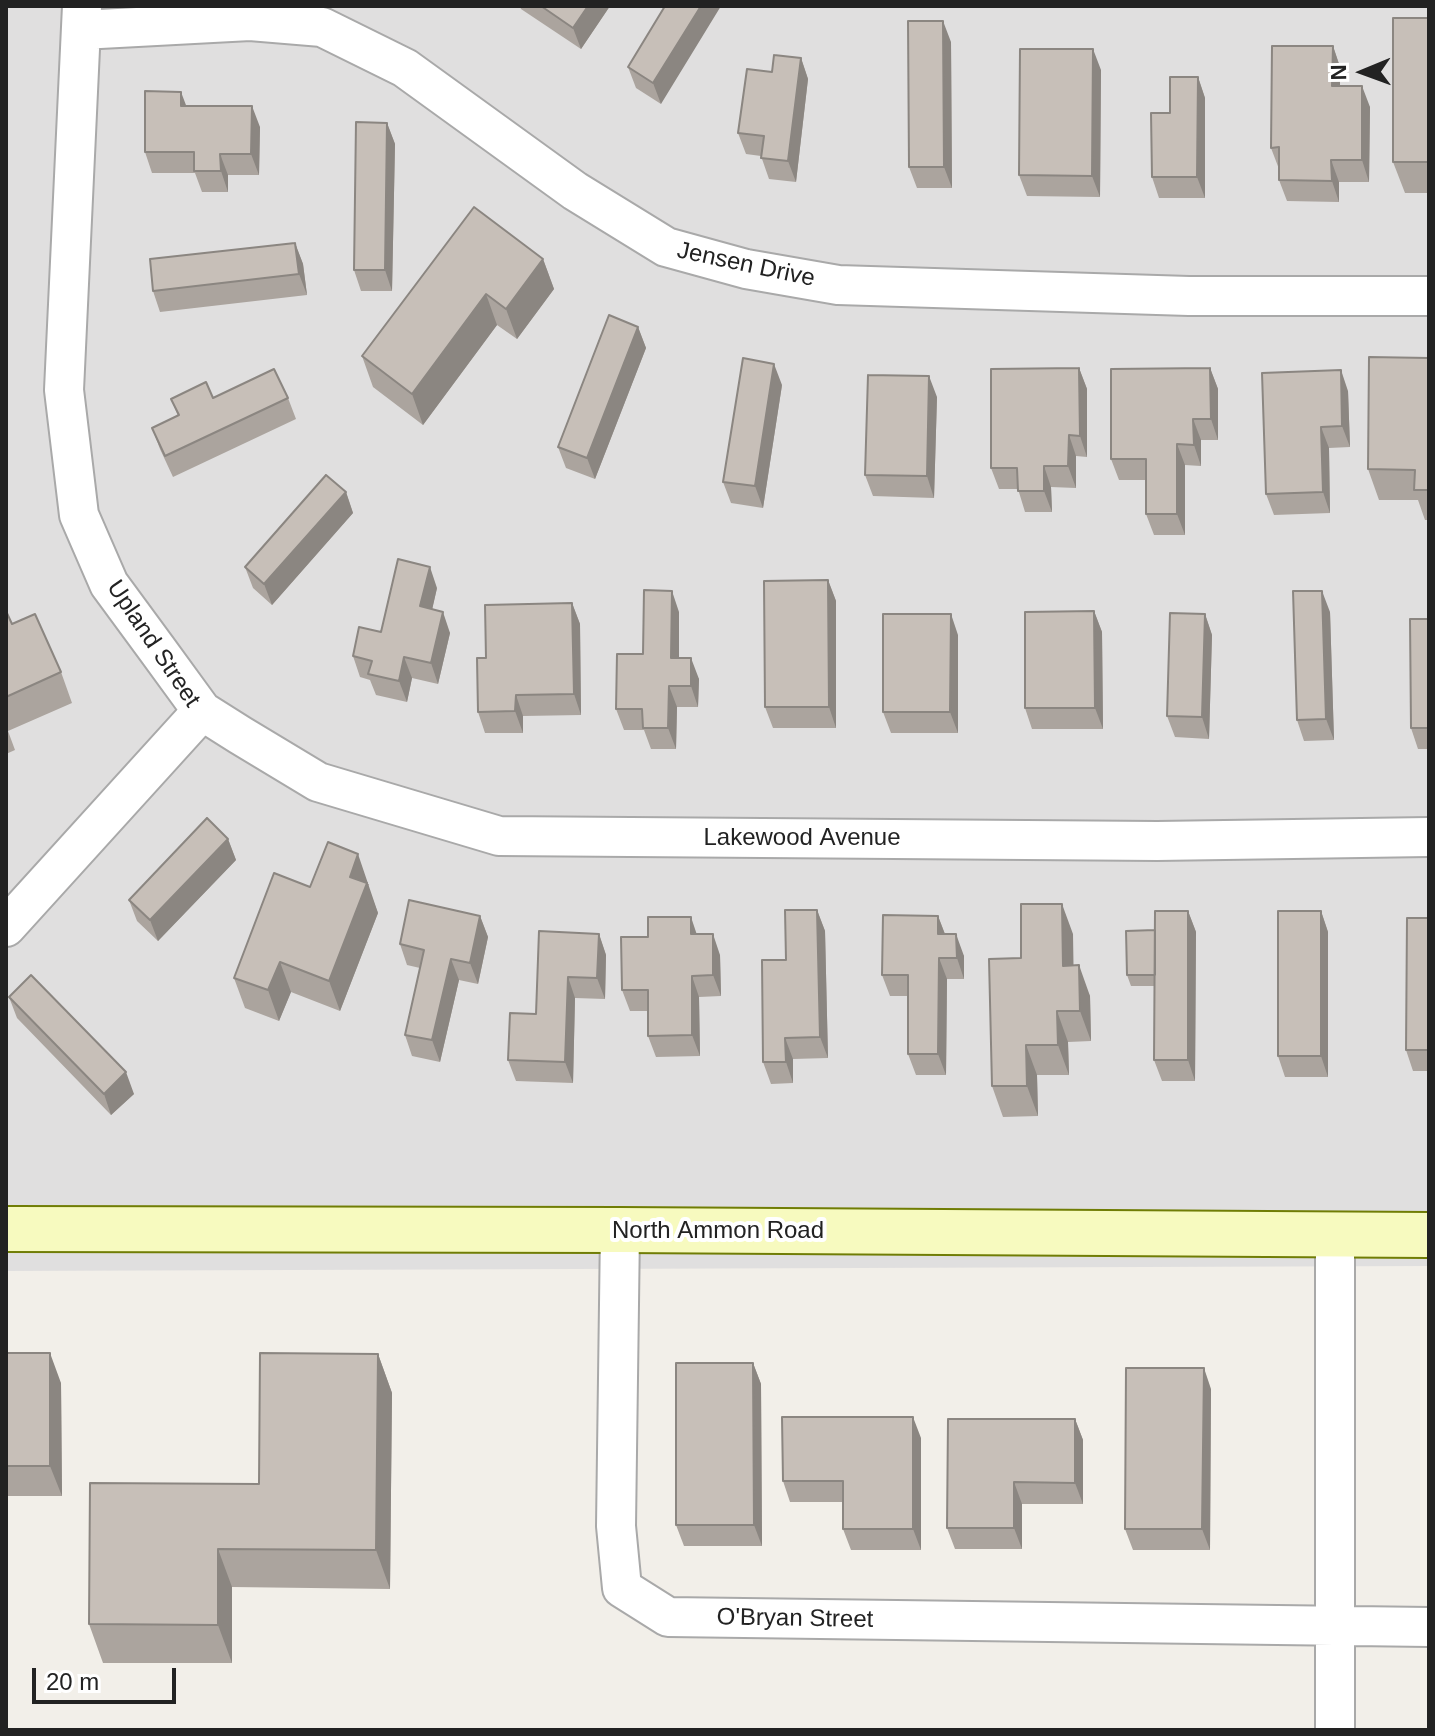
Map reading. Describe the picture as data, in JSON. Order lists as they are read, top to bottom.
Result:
{
  "streets": {
    "main road": ["North Ammon Road"],
    "street": [
      "Jensen Drive",
      "Upland Street",
      "Lakewood Avenue",
      "O'Bryan Street"
    ]
  },
  "crossings": [
    ["Jensen Drive", "Upland Street"],
    ["Upland Street", "Lakewood Avenue"],
    ["North Ammon Road", "O'Bryan Street"]
  ],
  "scale_bar": "20 m",
  "north": "left"
}
